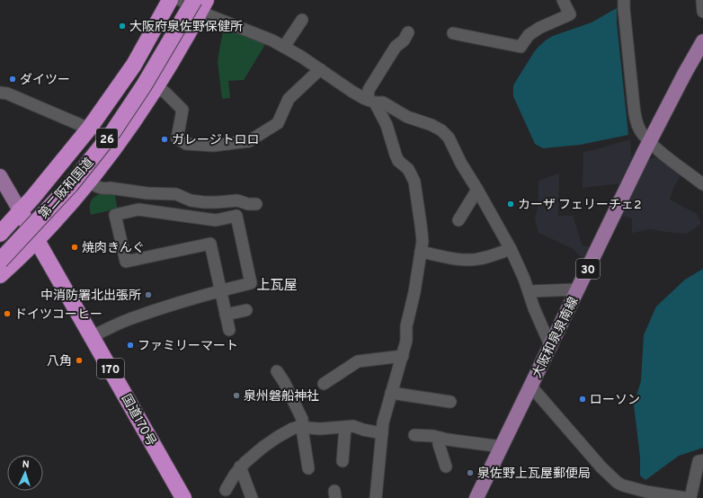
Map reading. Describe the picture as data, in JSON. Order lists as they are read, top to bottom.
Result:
{
  "streets": {
    "highway": [
      "26",
      "第二阪和国道",
      "170",
      "国道170号"
    ],
    "main road": ["30", "大阪和泉泉南線"]
  },
  "crossings": [
    ["26", "第二阪和国道"],
    ["26", "国道170号"]
  ],
  "districts": ["上瓦屋"],
  "places": [
    "大阪府泉佐野保健所",
    "ダイツー",
    "ガレージトロロ",
    "カーザ フェリーチェ2",
    "焼肉きんぐ",
    "中消防署北出張所",
    "ドイツコーヒー",
    "ファミリーマート",
    "八角",
    "泉州磐船神社",
    "ローソン",
    "泉佐野上瓦屋郵便局"
  ],
  "north": "top"
}
